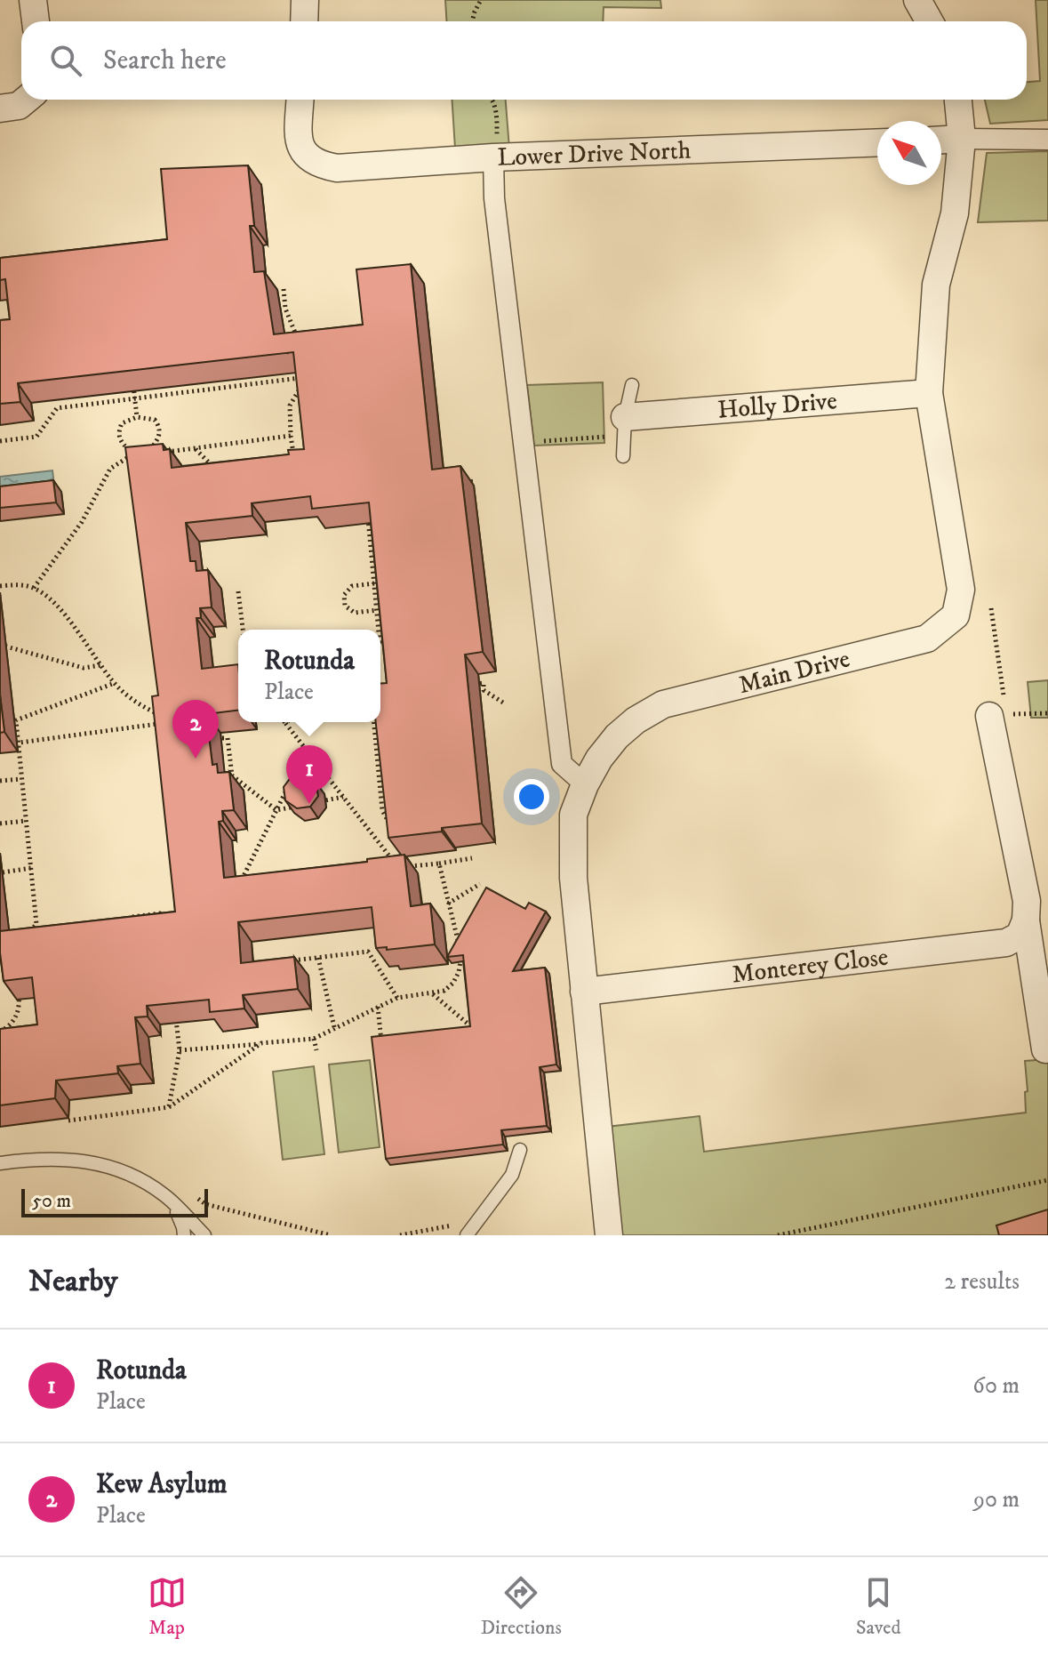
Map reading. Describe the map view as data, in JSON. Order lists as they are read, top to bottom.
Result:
{
  "streets": {
    "street": [
      "Lower Drive North",
      "Holly Drive",
      "Main Drive",
      "Monterey Close"
    ]
  },
  "crossings": [
    ["Holly Drive", "Main Drive"],
    ["Main Drive", "Monterey Close"]
  ],
  "scale_bar": "50 m",
  "north": "top left",
  "page": {
    "search": "Search here",
    "popup": ["Rotunda", "Place"],
    "pins": ["2", "1"],
    "scale": "50 m",
    "heading": ["Nearby", "2 results"],
    "list": [
      {
        "mark": "1",
        "name": "Rotunda",
        "note": "Place",
        "value": "60 m"
      },
      {
        "mark": "2",
        "name": "Kew Asylum",
        "note": "Place",
        "value": "90 m"
      }
    ],
    "nav": ["Map", "Directions", "Saved"]
  }
}
